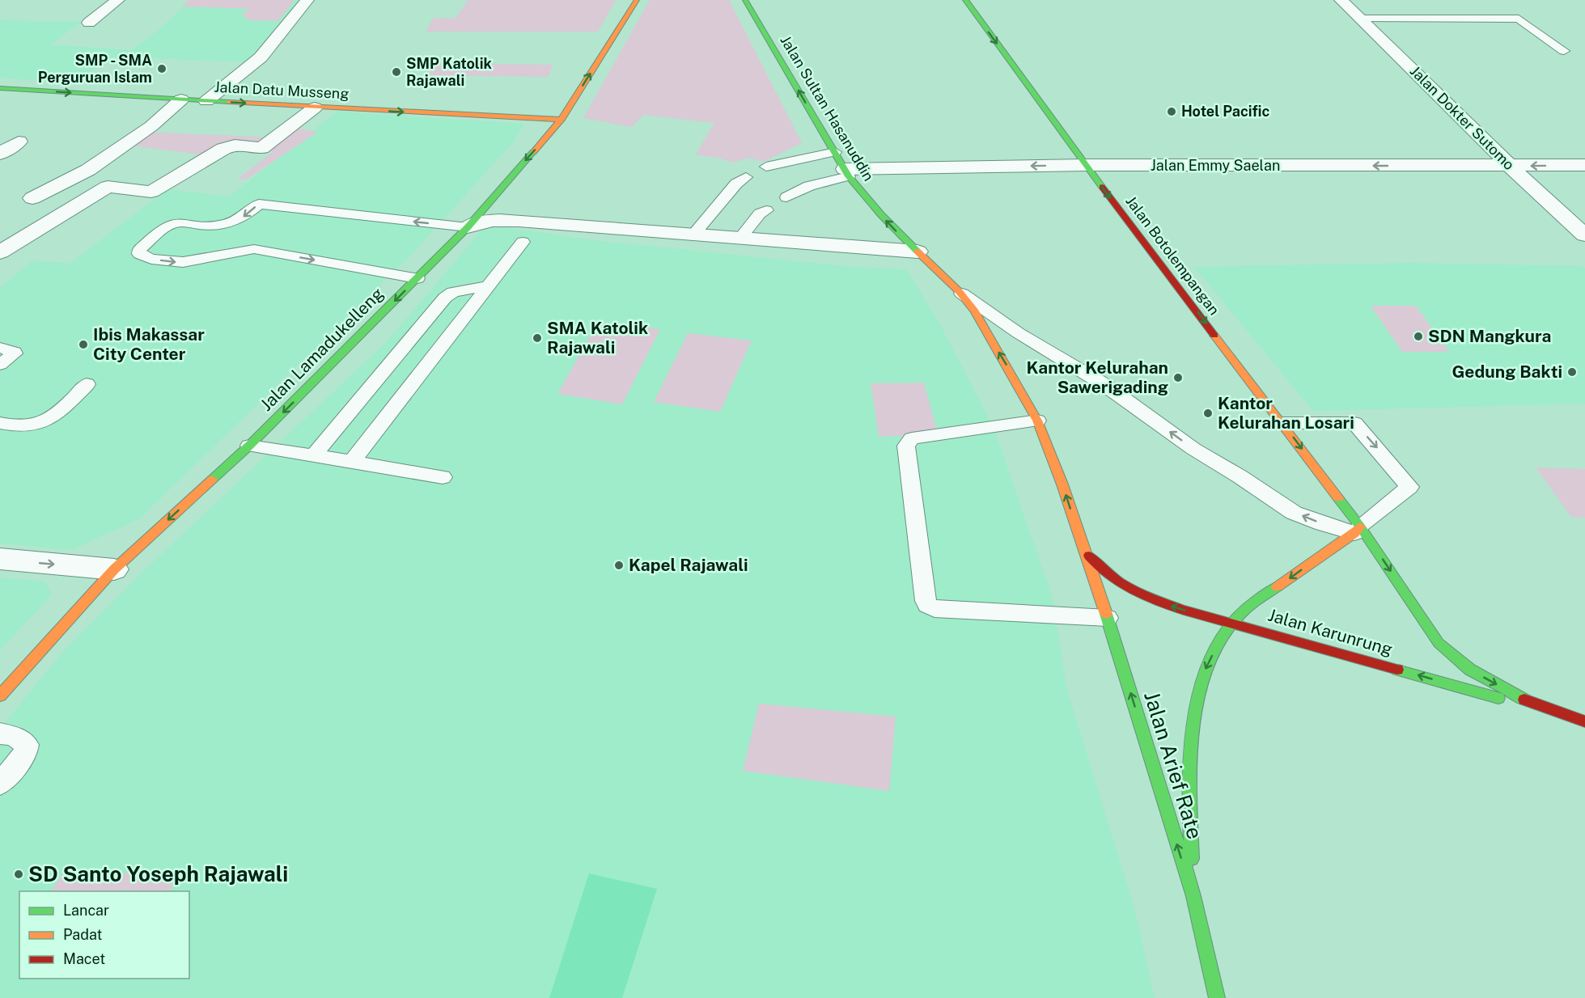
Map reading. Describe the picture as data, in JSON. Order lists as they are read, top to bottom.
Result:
{
  "streets": {
    "street": [
      "Jalan Datu Musseng",
      "Jalan Sultan Hasanuddin",
      "Jalan Dokter Sutomo",
      "Jalan Emmy Saelan",
      "Jalan Botolempangan",
      "Jalan Lamadukelleng",
      "Jalan Karunrung",
      "Jalan Arief Rate"
    ]
  },
  "crossings": [
    ["Jalan Datu Musseng", "Jalan Lamadukelleng"],
    ["Jalan Sultan Hasanuddin", "Jalan Emmy Saelan"],
    ["Jalan Sultan Hasanuddin", "Jalan Karunrung"],
    ["Jalan Sultan Hasanuddin", "Jalan Arief Rate"],
    ["Jalan Dokter Sutomo", "Jalan Emmy Saelan"],
    ["Jalan Emmy Saelan", "Jalan Botolempangan"],
    ["Jalan Botolempangan", "Jalan Karunrung"],
    ["Jalan Karunrung", "Jalan Arief Rate"]
  ],
  "one_way": [
    "Jalan Datu Musseng",
    "Jalan Sultan Hasanuddin",
    "Jalan Emmy Saelan",
    "Jalan Botolempangan",
    "Jalan Karunrung",
    "Jalan Arief Rate"
  ],
  "places": [
    "SMP - SMA Perguruan Islam",
    "SMP Katolik Rajawali",
    "Hotel Pacific",
    "SDN Mangkura",
    "SMA Katolik Rajawali",
    "Ibis Makassar City Center",
    "Gedung Bakti",
    "Kantor Kelurahan Sawerigading",
    "Kantor Kelurahan Losari",
    "Kapel Rajawali",
    "SD Santo Yoseph Rajawali"
  ],
  "legend": ["Lancar", "Padat", "Macet"]
}
